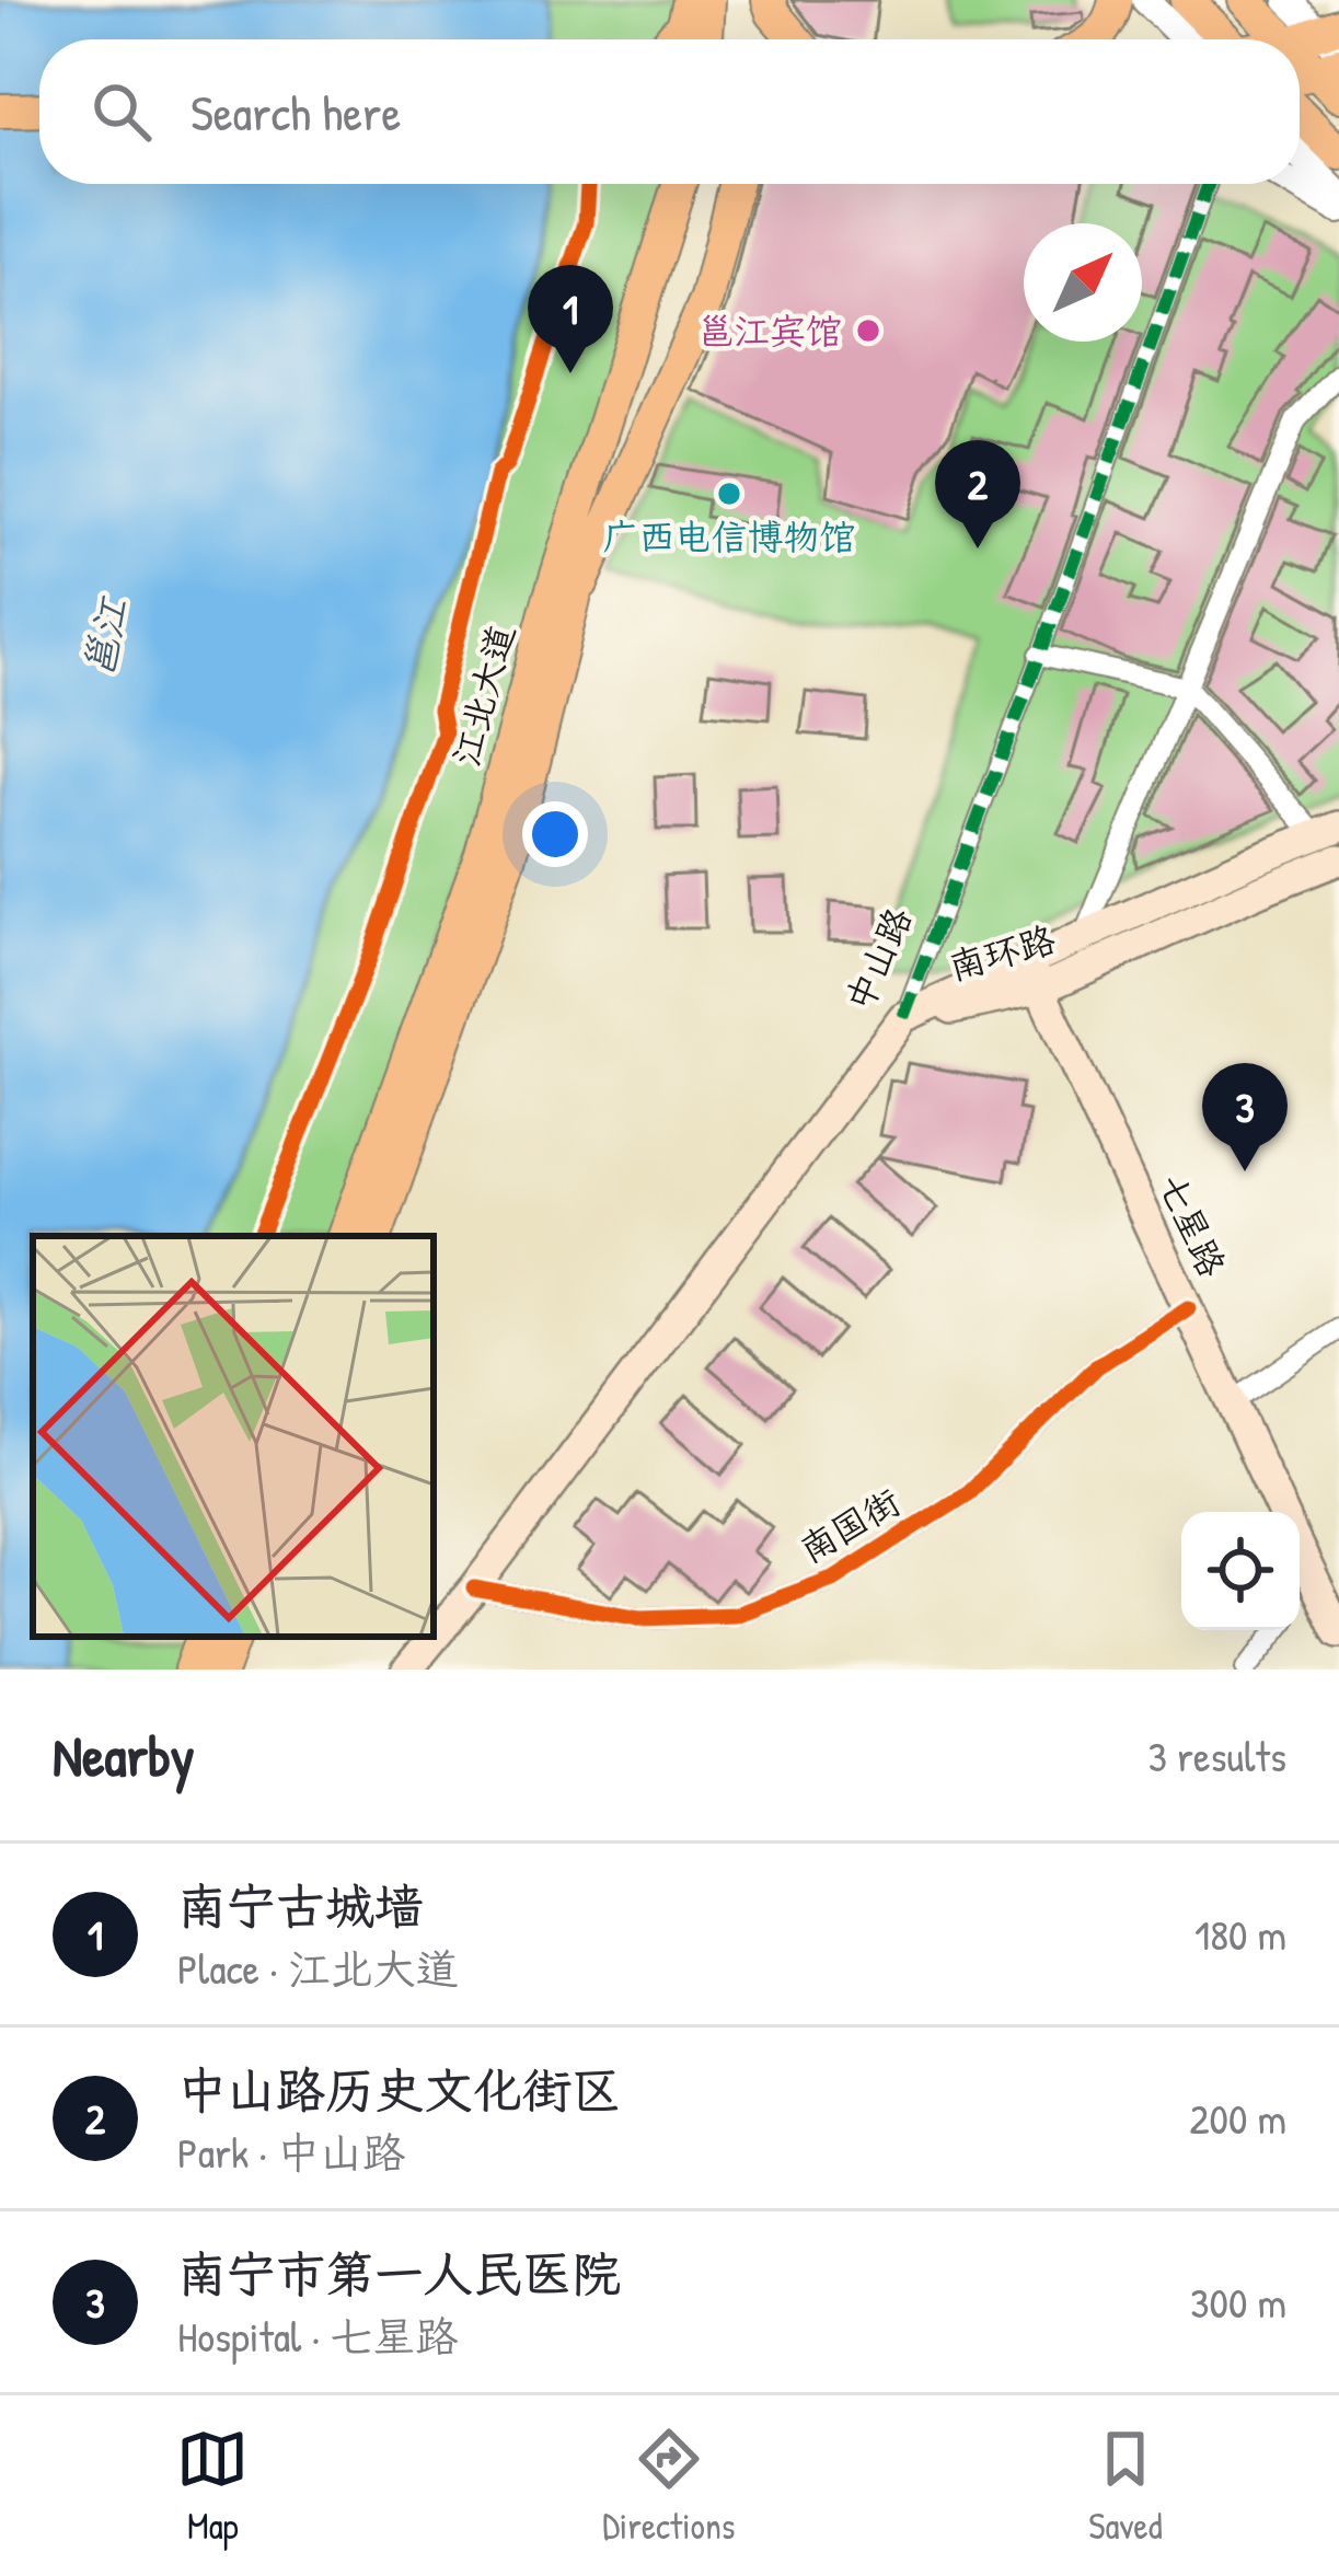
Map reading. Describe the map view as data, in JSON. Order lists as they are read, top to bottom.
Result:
{
  "streets": {
    "main road": [
      "江北大道",
      "南环路",
      "中山路",
      "七星路"
    ],
    "street": ["南国街"]
  },
  "crossings": [
    ["南环路", "中山路"],
    ["南环路", "七星路"],
    ["中山路", "南国街"],
    ["七星路", "南国街"]
  ],
  "water": ["邕江"],
  "places": ["邕江宾馆", "广西电信博物馆"],
  "north": "top right",
  "page": {
    "search": "Search here",
    "pins": ["1", "2", "3"],
    "heading": ["Nearby", "3 results"],
    "list": [
      {
        "mark": "1",
        "name": "南宁古城墙",
        "note": "Place · 江北大道",
        "value": "180 m"
      },
      {
        "mark": "2",
        "name": "中山路历史文化街区",
        "note": "Park · 中山路",
        "value": "200 m"
      },
      {
        "mark": "3",
        "name": "南宁市第一人民医院",
        "note": "Hospital · 七星路",
        "value": "300 m"
      }
    ],
    "nav": ["Map", "Directions", "Saved"]
  }
}
